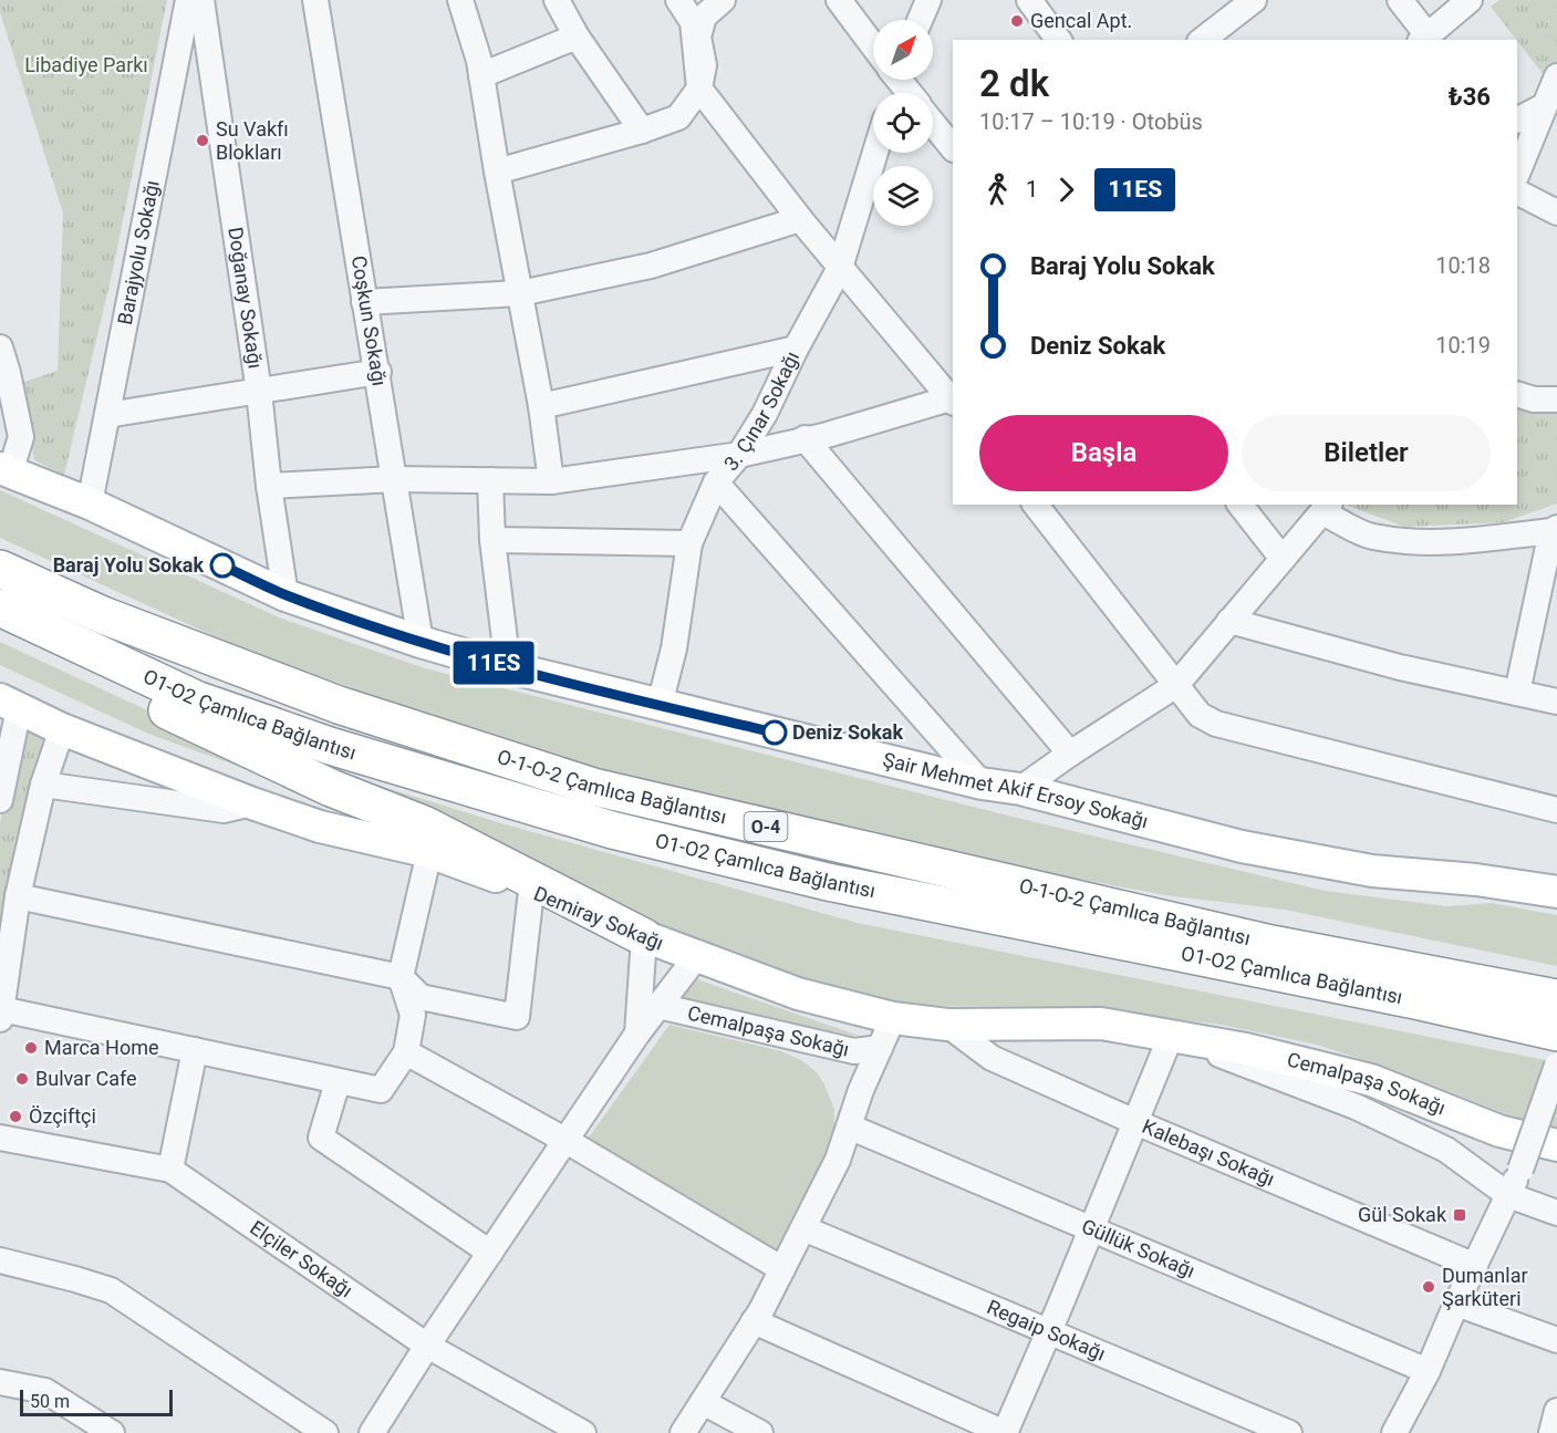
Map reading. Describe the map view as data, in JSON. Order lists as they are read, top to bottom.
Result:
{
  "streets": {
    "highway": ["O1-O2 Çamlıca Bağlantısı", "O-1-O-2 Çamlıca Bağlantısı", "O-4"],
    "main road": ["Şair Mehmet Akif Ersoy Sokağı", "Demiray Sokağı", "Cemalpaşa Sokağı"],
    "street": [
      "Barajyolu Sokağı",
      "Doğanay Sokağı",
      "Coşkun Sokağı",
      "3. Çınar Sokağı",
      "Kalebaşı Sokağı",
      "Güllük Sokağı",
      "Elçiler Sokağı",
      "Regaip Sokağı"
    ]
  },
  "crossings": [
    ["Barajyolu Sokağı", "Şair Mehmet Akif Ersoy Sokağı"],
    ["Doğanay Sokağı", "Şair Mehmet Akif Ersoy Sokağı"],
    ["Coşkun Sokağı", "Şair Mehmet Akif Ersoy Sokağı"],
    ["3. Çınar Sokağı", "Şair Mehmet Akif Ersoy Sokağı"],
    ["Demiray Sokağı", "Cemalpaşa Sokağı"],
    ["Demiray Sokağı", "Kalebaşı Sokağı"],
    ["Cemalpaşa Sokağı", "Kalebaşı Sokağı"]
  ],
  "parks": ["Libadiye Parkı"],
  "places": {
    "other": [
      "Gencal Apt.",
      "Su Vakfı Blokları",
      "Baraj Yolu Sokak",
      "Deniz Sokak",
      "Marca Home",
      "Bulvar Cafe",
      "Özçiftçi",
      "Dumanlar Şarküteri"
    ],
    "transit": ["Gül Sokak"]
  },
  "lines": ["bus line 11ES"],
  "scale_bar": "50 m",
  "north": "top right",
  "page": {
    "on_map": "11ES",
    "heading": ["2 dk", "10:17 – 10:19 · Otobüs", "₺36"],
    "legs": ["1", "11ES"],
    "list": [
      {
        "name": "Baraj Yolu Sokak",
        "value": "10:18"
      },
      {
        "name": "Deniz Sokak",
        "value": "10:19"
      }
    ],
    "buttons": ["Başla", "Biletler"],
    "scale": "50 m"
  }
}
